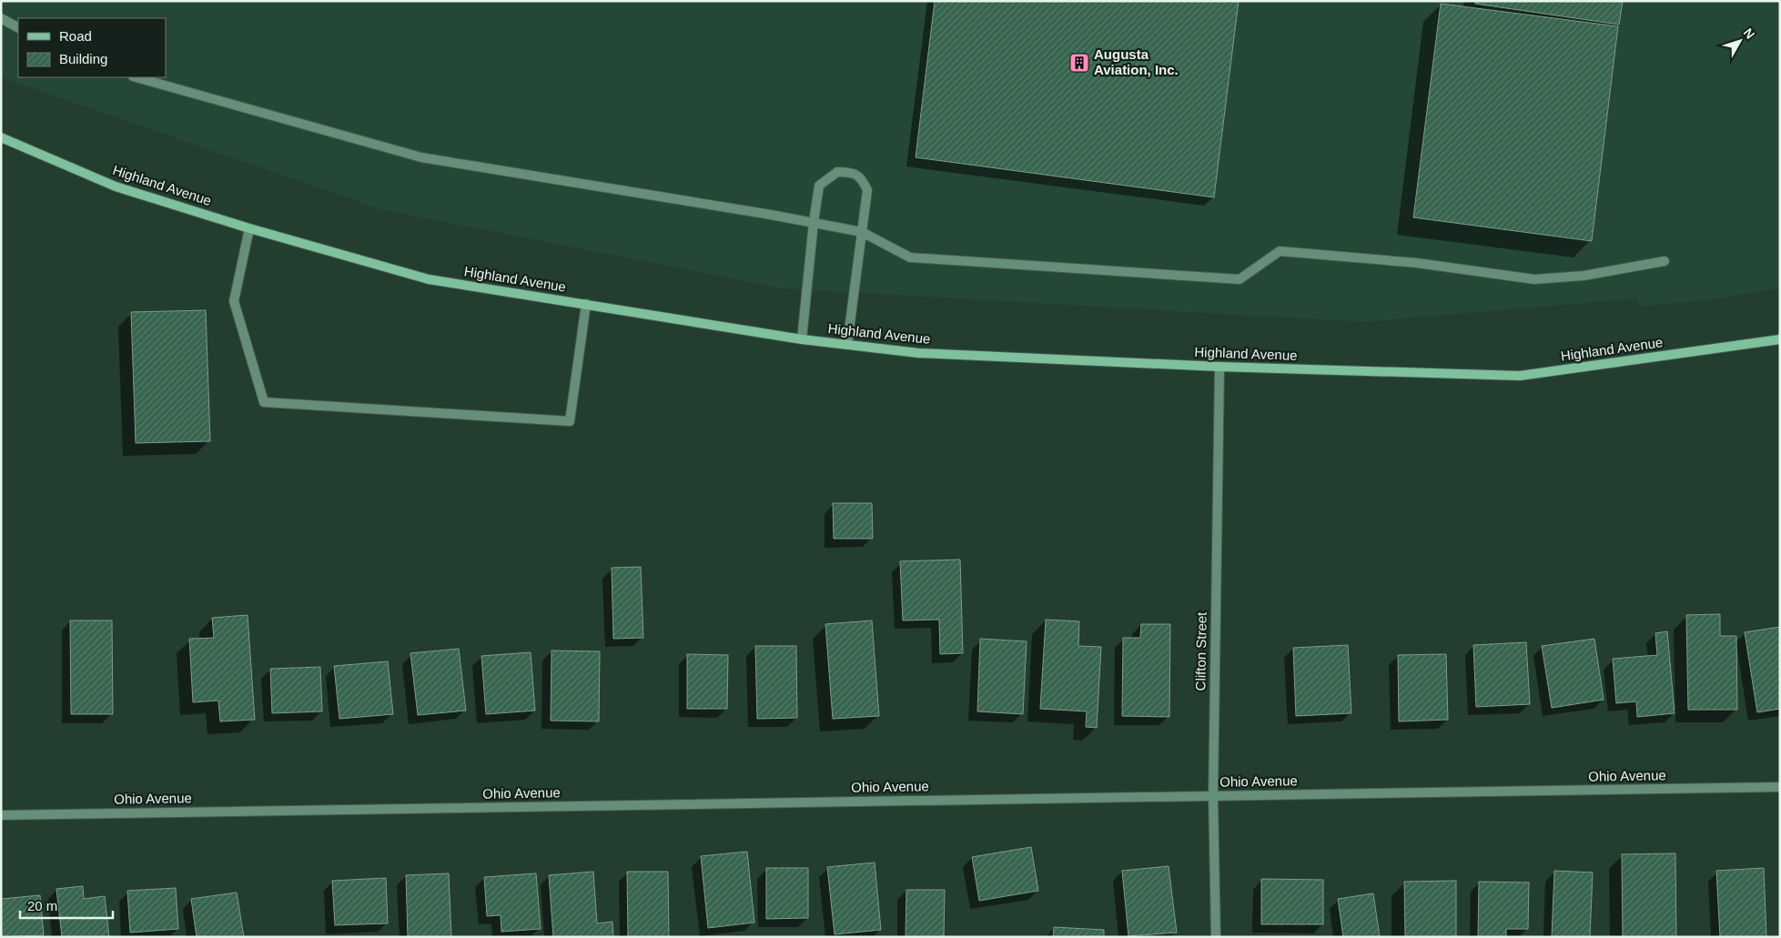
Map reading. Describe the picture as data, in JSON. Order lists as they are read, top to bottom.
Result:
{
  "streets": {
    "main road": ["Highland Avenue"],
    "street": ["Clifton Street", "Ohio Avenue"]
  },
  "crossings": [
    ["Highland Avenue", "Clifton Street"],
    ["Clifton Street", "Ohio Avenue"]
  ],
  "places": {
    "building": ["Augusta Aviation, Inc."]
  },
  "legend": ["Road", "Building"],
  "scale_bar": "20 m",
  "north": "top right"
}
